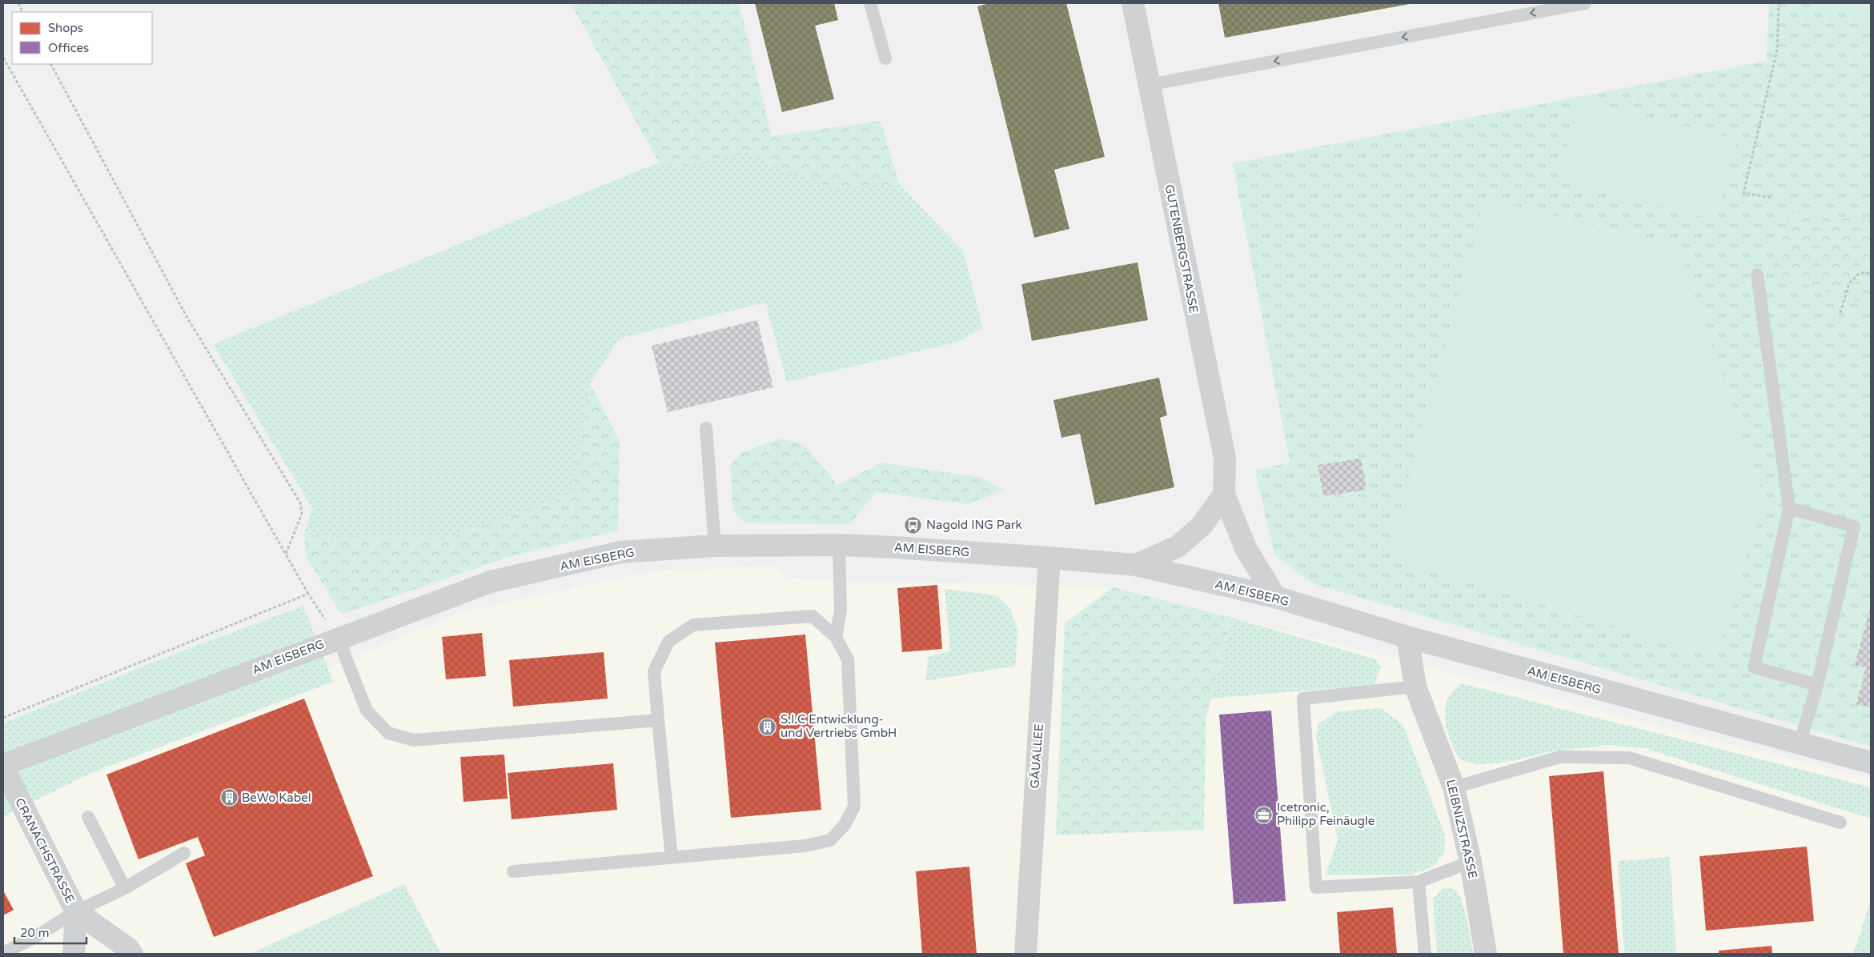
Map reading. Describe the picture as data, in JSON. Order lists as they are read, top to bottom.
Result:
{
  "streets": {
    "street": [
      "GUTENBERGSTRASSE",
      "AM EISBERG",
      "GÄUALLEE",
      "LEIBNIZSTRASSE",
      "CRANACHSTRASSE"
    ]
  },
  "crossings": [
    ["GUTENBERGSTRASSE", "AM EISBERG"],
    ["AM EISBERG", "GÄUALLEE"],
    ["AM EISBERG", "LEIBNIZSTRASSE"],
    ["AM EISBERG", "CRANACHSTRASSE"]
  ],
  "places": {
    "bus stop": ["Nagold ING Park"],
    "building": ["S.I.C Entwicklung- und Vertriebs GmbH", "BeWo Kabel"],
    "office": ["Icetronic, Philipp Feinäugle"]
  },
  "legend": ["Shops", "Offices"],
  "scale_bar": "20 m"
}
